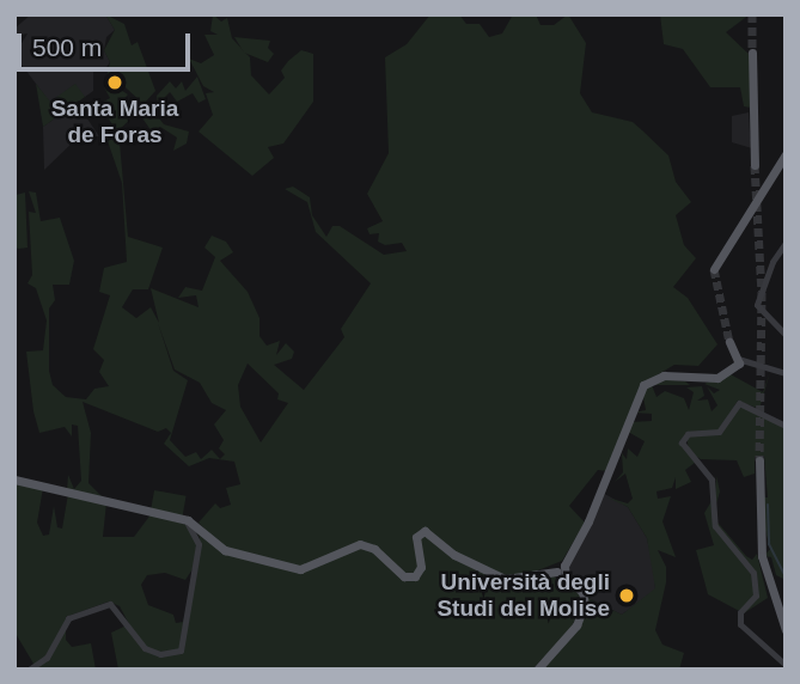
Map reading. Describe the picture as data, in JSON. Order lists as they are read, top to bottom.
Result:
{
  "places": ["Santa Maria de Foras", "Università degli Studi del Molise"],
  "scale_bar": "500 m"
}
